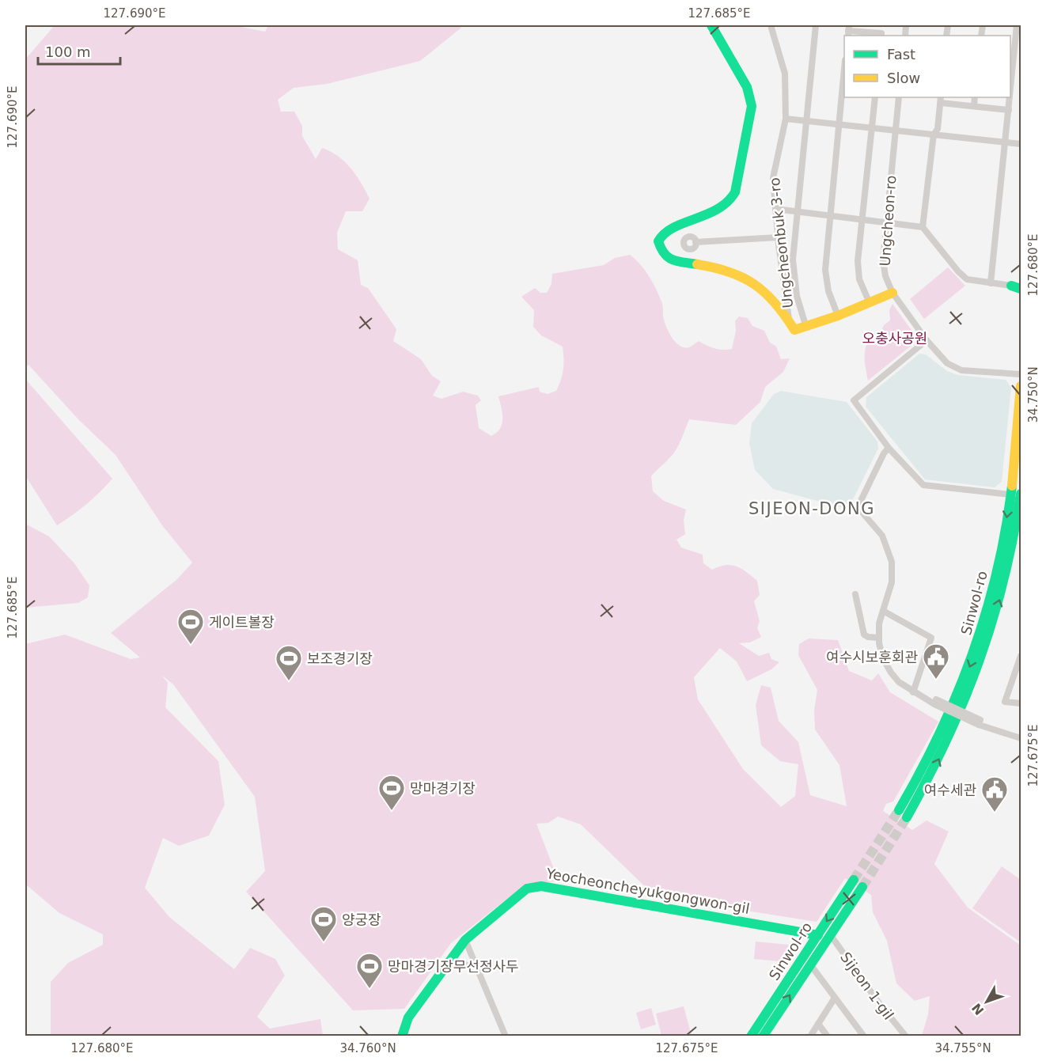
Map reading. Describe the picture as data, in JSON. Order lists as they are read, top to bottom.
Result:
{
  "streets": {
    "street": [
      "Ungcheon-ro",
      "Ungcheonbuk 3-ro",
      "Sinwol-ro",
      "Yeocheoncheyukgongwon-gil",
      "Sijeon 1-gil"
    ]
  },
  "crossings": [
    ["Sinwol-ro", "Yeocheoncheyukgongwon-gil"],
    ["Sinwol-ro", "Sijeon 1-gil"]
  ],
  "districts": ["SIJEON-DONG"],
  "parks": ["오충사공원"],
  "places": {
    "sports": [
      "게이트볼장",
      "보조경기장",
      "망마경기장",
      "양궁장",
      "망마경기장무선정사두"
    ],
    "public building": ["여수시보훈회관", "여수세관"]
  },
  "legend": ["Fast", "Slow"],
  "scale_bar": "100 m",
  "north": "bottom left",
  "coordinates": [
    "127.690°E",
    "127.685°E",
    "127.680°E",
    "34.750°N",
    "127.675°E",
    "34.760°N",
    "34.755°N"
  ]
}
